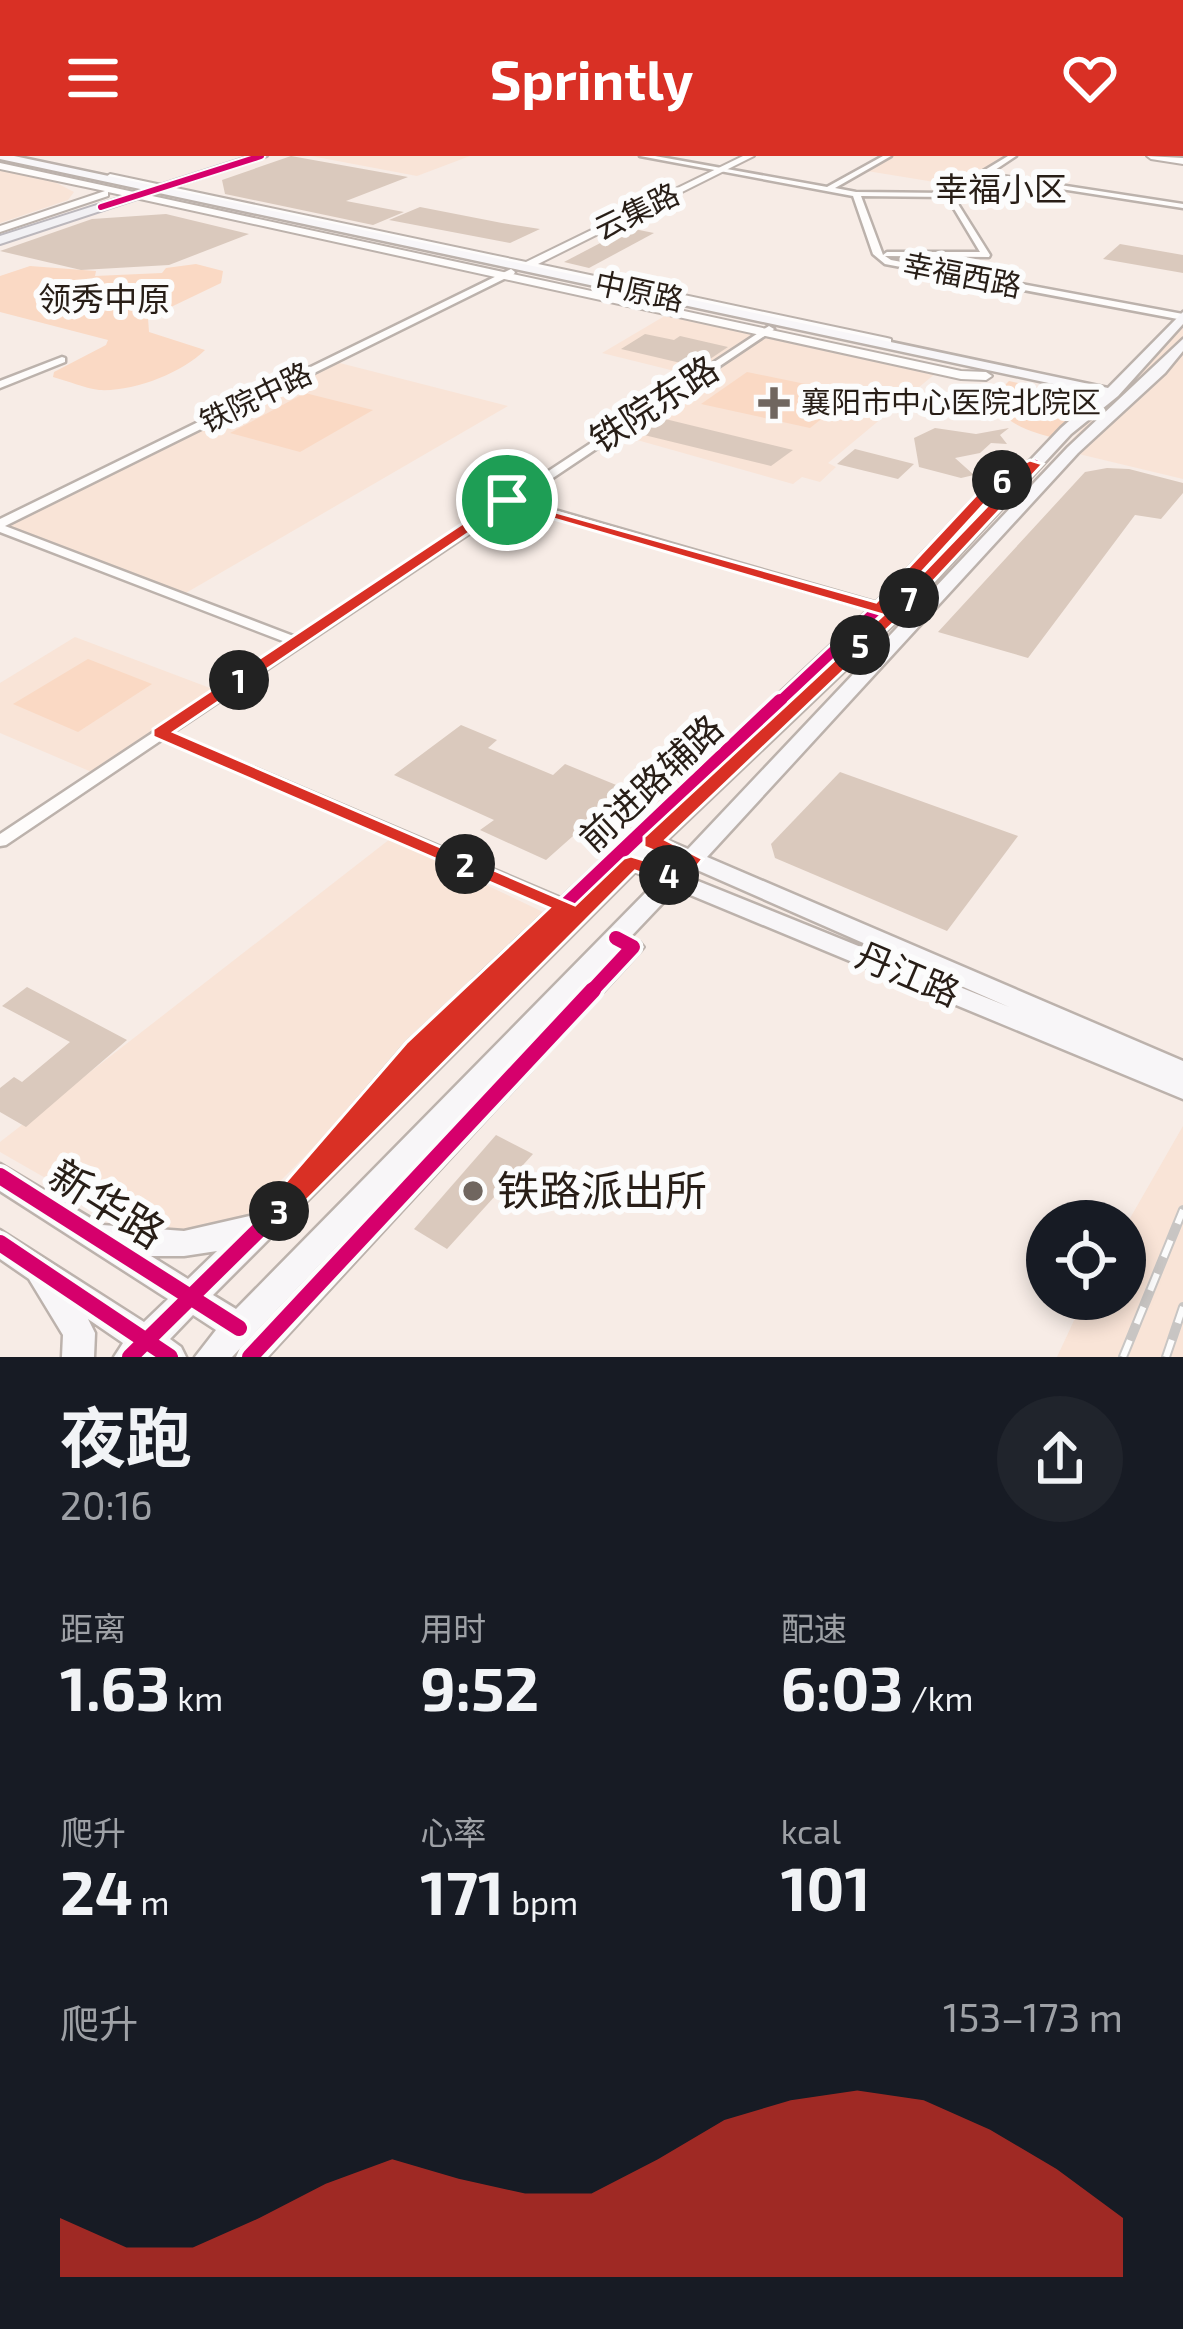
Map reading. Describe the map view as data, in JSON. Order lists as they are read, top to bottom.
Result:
{
  "streets": {
    "main road": ["中原路", "丹江路", "新华路"],
    "street": [
      "云集路",
      "幸福西路",
      "铁院中路",
      "铁院东路",
      "前进路辅路"
    ]
  },
  "crossings": [
    ["云集路", "中原路"],
    ["云集路", "铁院中路"],
    ["中原路", "铁院中路"],
    ["中原路", "铁院东路"]
  ],
  "districts": ["幸福小区", "领秀中原"],
  "places": {
    "health": ["襄阳市中心医院北院区"],
    "other": ["铁路派出所"]
  },
  "page": {
    "header": "Sprintly",
    "pins": [
      "6",
      "7",
      "5",
      "1",
      "2",
      "4",
      "3"
    ],
    "heading": ["夜跑", "20:16"],
    "stats": [
      ["距离", "1.63 km"],
      ["用时", "9:52"],
      ["配速", "6:03 /km"],
      ["爬升", "24 m"],
      ["心率", "171 bpm"],
      ["kcal", "101"]
    ],
    "chart": ["爬升", "153–173 m"]
  }
}
